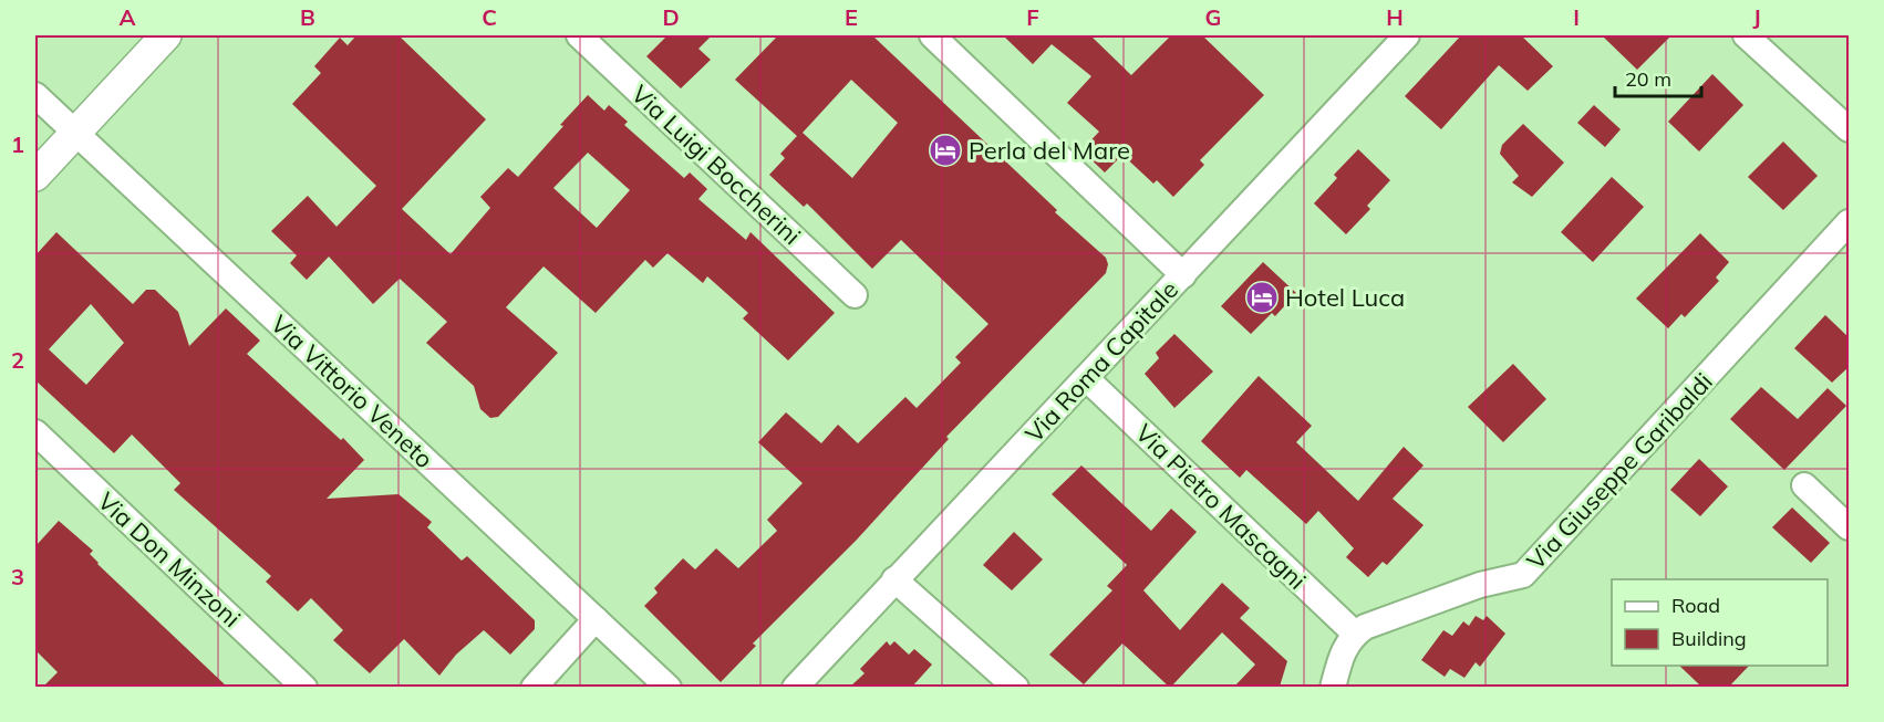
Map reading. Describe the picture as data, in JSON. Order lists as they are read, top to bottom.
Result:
{
  "streets": {
    "street": [
      "Via Luigi Boccherini",
      "Via Roma Capitale",
      "Via Vittorio Veneto",
      "Via Giuseppe Garibaldi",
      "Via Pietro Mascagni",
      "Via Don Minzoni"
    ]
  },
  "crossings": [
    ["Via Roma Capitale", "Via Pietro Mascagni"],
    ["Via Giuseppe Garibaldi", "Via Pietro Mascagni"]
  ],
  "places": {
    "hotel": ["Perla del Mare", "Hotel Luca"]
  },
  "legend": ["Road", "Building"],
  "scale_bar": "20 m",
  "grid": {
    "columns": [
      "A",
      "B",
      "C",
      "D",
      "E",
      "F",
      "G",
      "H",
      "I",
      "J"
    ],
    "rows": ["1", "2", "3"]
  }
}
